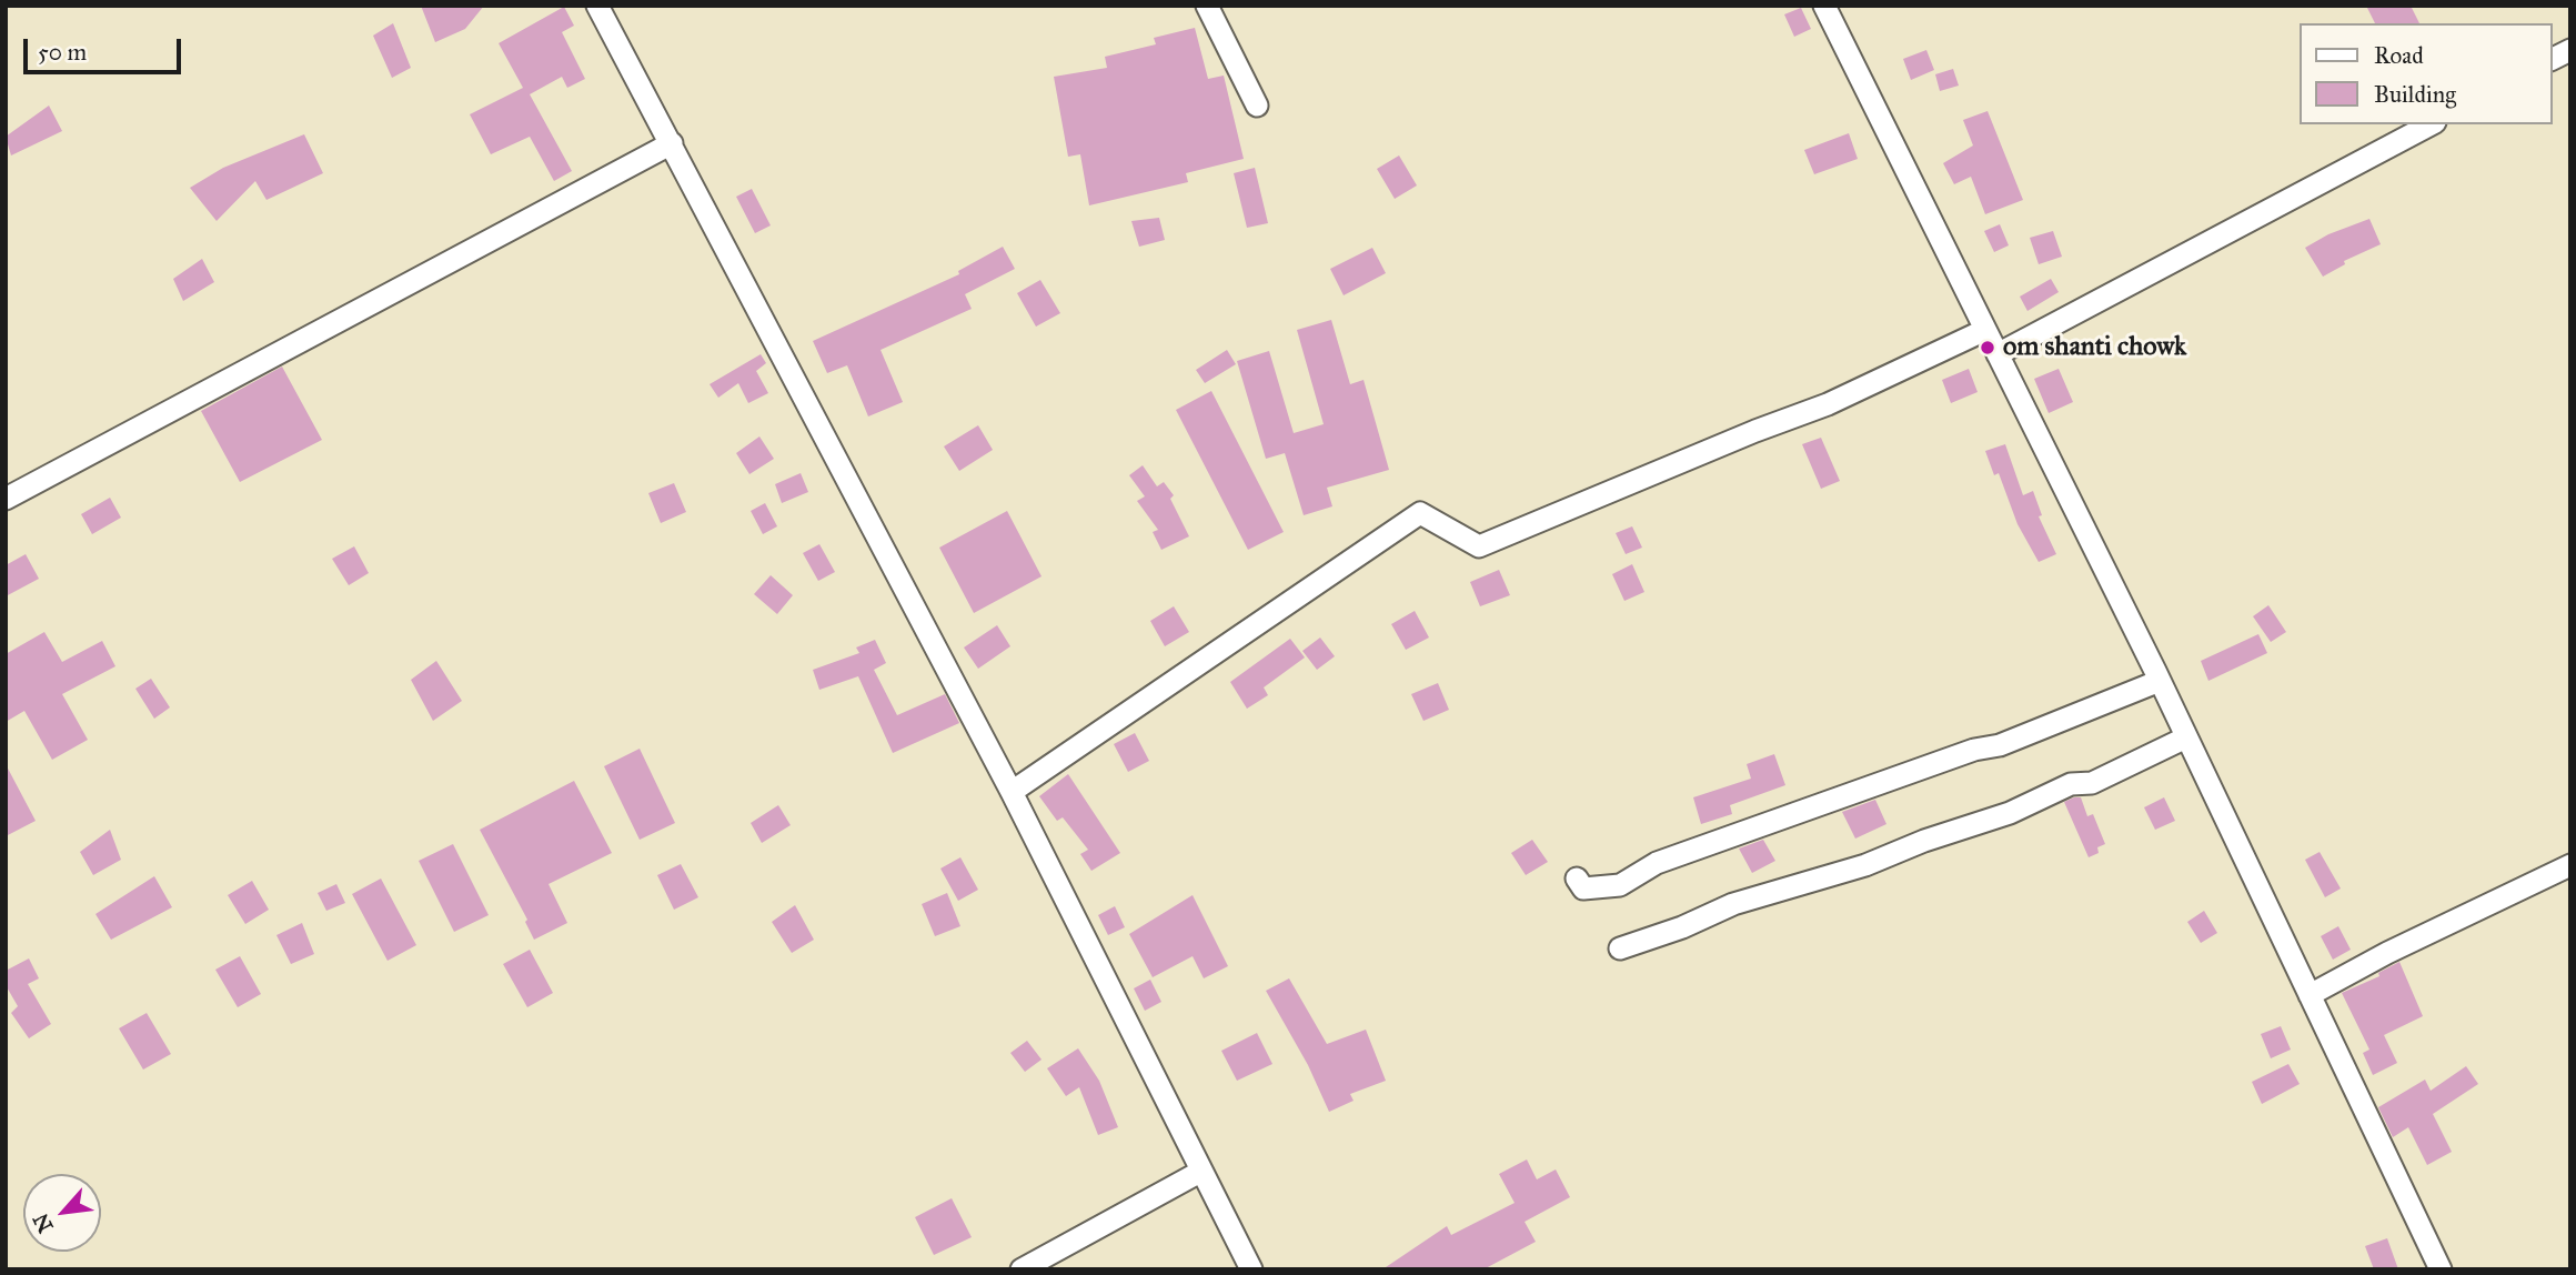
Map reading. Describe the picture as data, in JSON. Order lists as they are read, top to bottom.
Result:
{
  "places": ["om shanti chowk"],
  "legend": ["Road", "Building"],
  "scale_bar": "50 m",
  "north": "bottom left"
}
